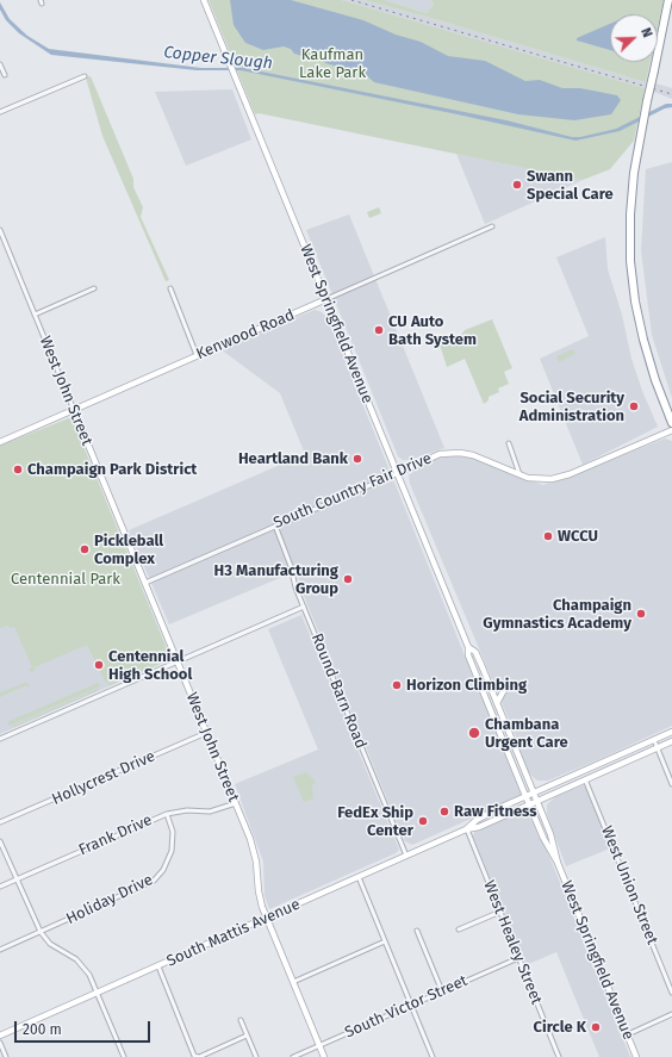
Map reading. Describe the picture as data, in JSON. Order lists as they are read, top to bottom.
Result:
{
  "streets": {
    "main road": [
      "West Springfield Avenue",
      "Kenwood Road",
      "West John Street",
      "South Country Fair Drive",
      "South Mattis Avenue"
    ],
    "street": [
      "Round Barn Road",
      "Hollycrest Drive",
      "Frank Drive",
      "West Union Street",
      "Holiday Drive",
      "West Healey Street",
      "South Victor Street"
    ]
  },
  "crossings": [
    ["West Springfield Avenue", "Kenwood Road"],
    ["West Springfield Avenue", "South Country Fair Drive"],
    ["West Springfield Avenue", "South Mattis Avenue"],
    ["Kenwood Road", "West John Street"],
    ["West John Street", "South Country Fair Drive"],
    ["West John Street", "Hollycrest Drive"],
    ["West John Street", "Frank Drive"],
    ["West John Street", "South Mattis Avenue"],
    ["West John Street", "South Victor Street"],
    ["South Country Fair Drive", "Round Barn Road"],
    ["Round Barn Road", "South Mattis Avenue"],
    ["Frank Drive", "Holiday Drive"],
    ["West Union Street", "South Mattis Avenue"],
    ["South Mattis Avenue", "West Healey Street"],
    ["West Healey Street", "South Victor Street"]
  ],
  "water": ["Copper Slough"],
  "parks": ["Kaufman Lake Park", "Centennial Park"],
  "places": [
    "Swann Special Care",
    "CU Auto Bath System",
    "Social Security Administration",
    "Heartland Bank",
    "Champaign Park District",
    "WCCU",
    "Pickleball Complex",
    "H3 Manufacturing Group",
    "Champaign Gymnastics Academy",
    "Centennial High School",
    "Horizon Climbing",
    "Chambana Urgent Care",
    "Raw Fitness",
    "FedEx Ship Center",
    "Circle K"
  ],
  "scale_bar": "200 m",
  "north": "top right"
}
